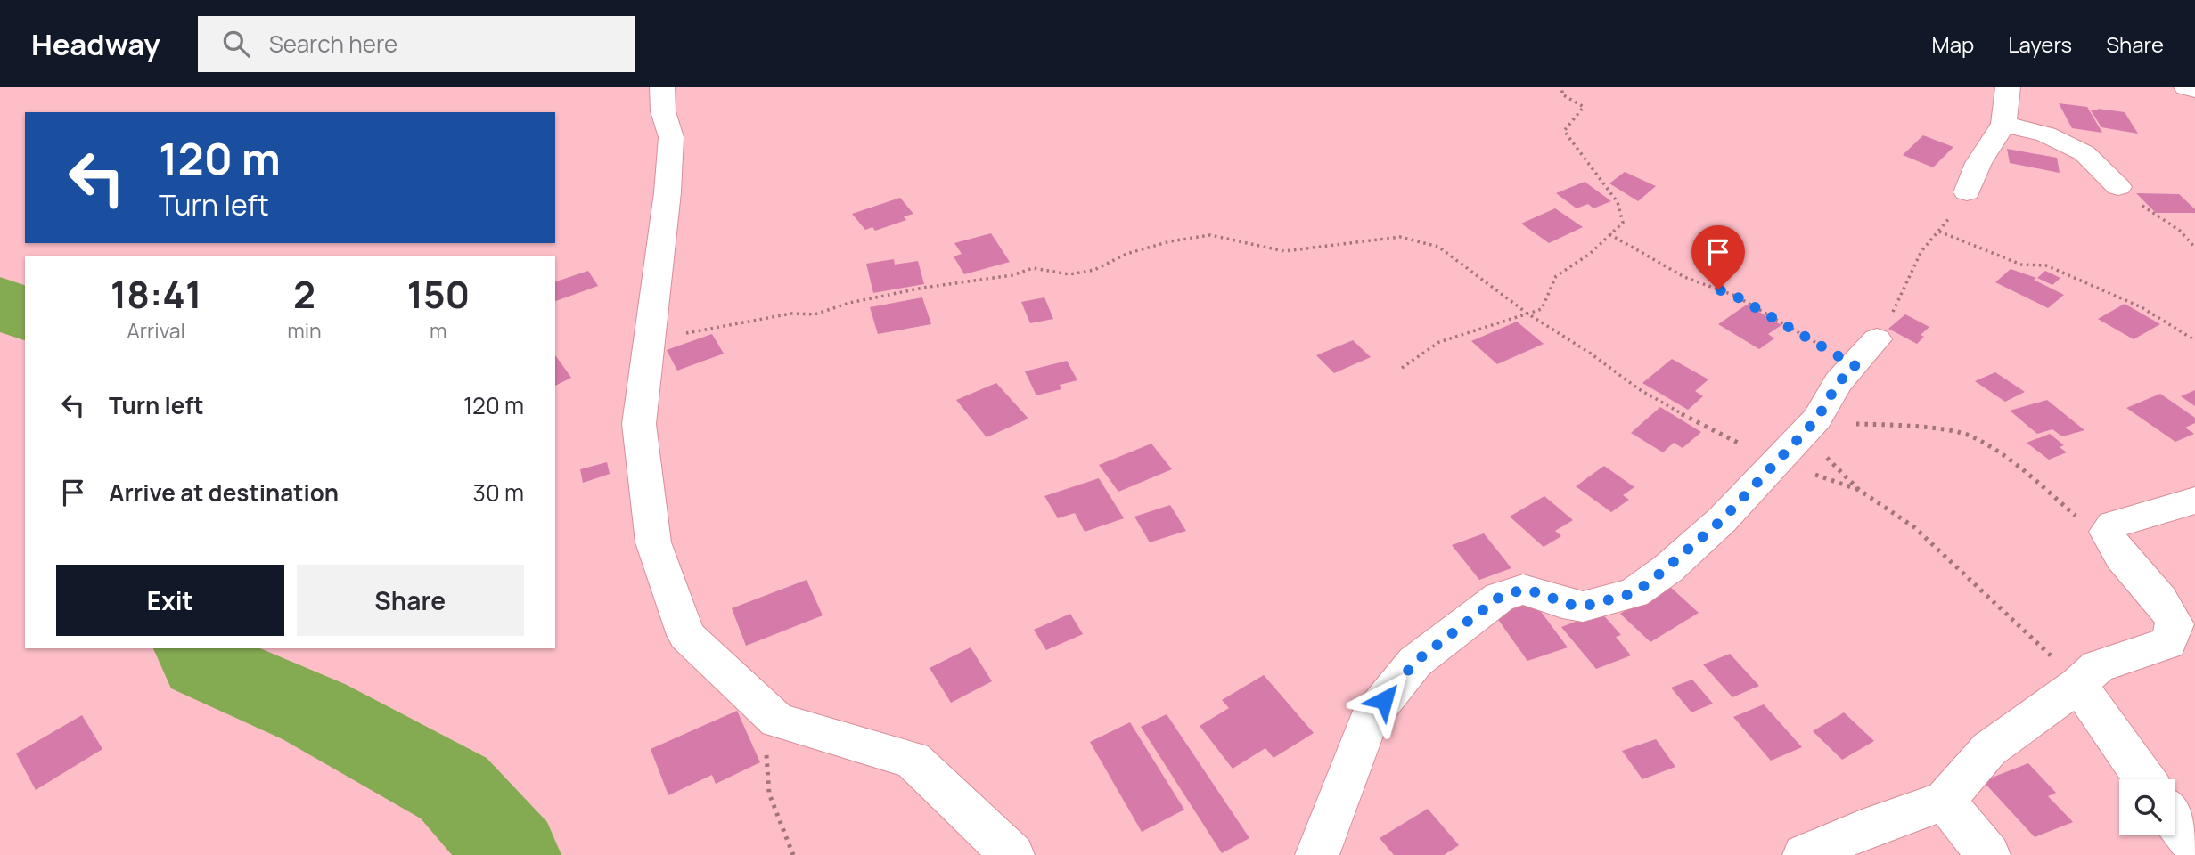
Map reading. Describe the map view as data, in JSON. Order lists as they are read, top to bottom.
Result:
{
  "page": {
    "header": "Headway",
    "search": "Search here",
    "nav": ["Map", "Layers", "Share"],
    "turn": ["120 m", "Turn left"],
    "eta": [
      "18:41",
      "Arrival",
      "2",
      "min",
      "150",
      "m"
    ],
    "list": [
      {
        "name": "Turn left",
        "value": "120 m"
      },
      {
        "name": "Arrive at destination",
        "value": "30 m"
      }
    ],
    "buttons": ["Exit", "Share"]
  }
}
